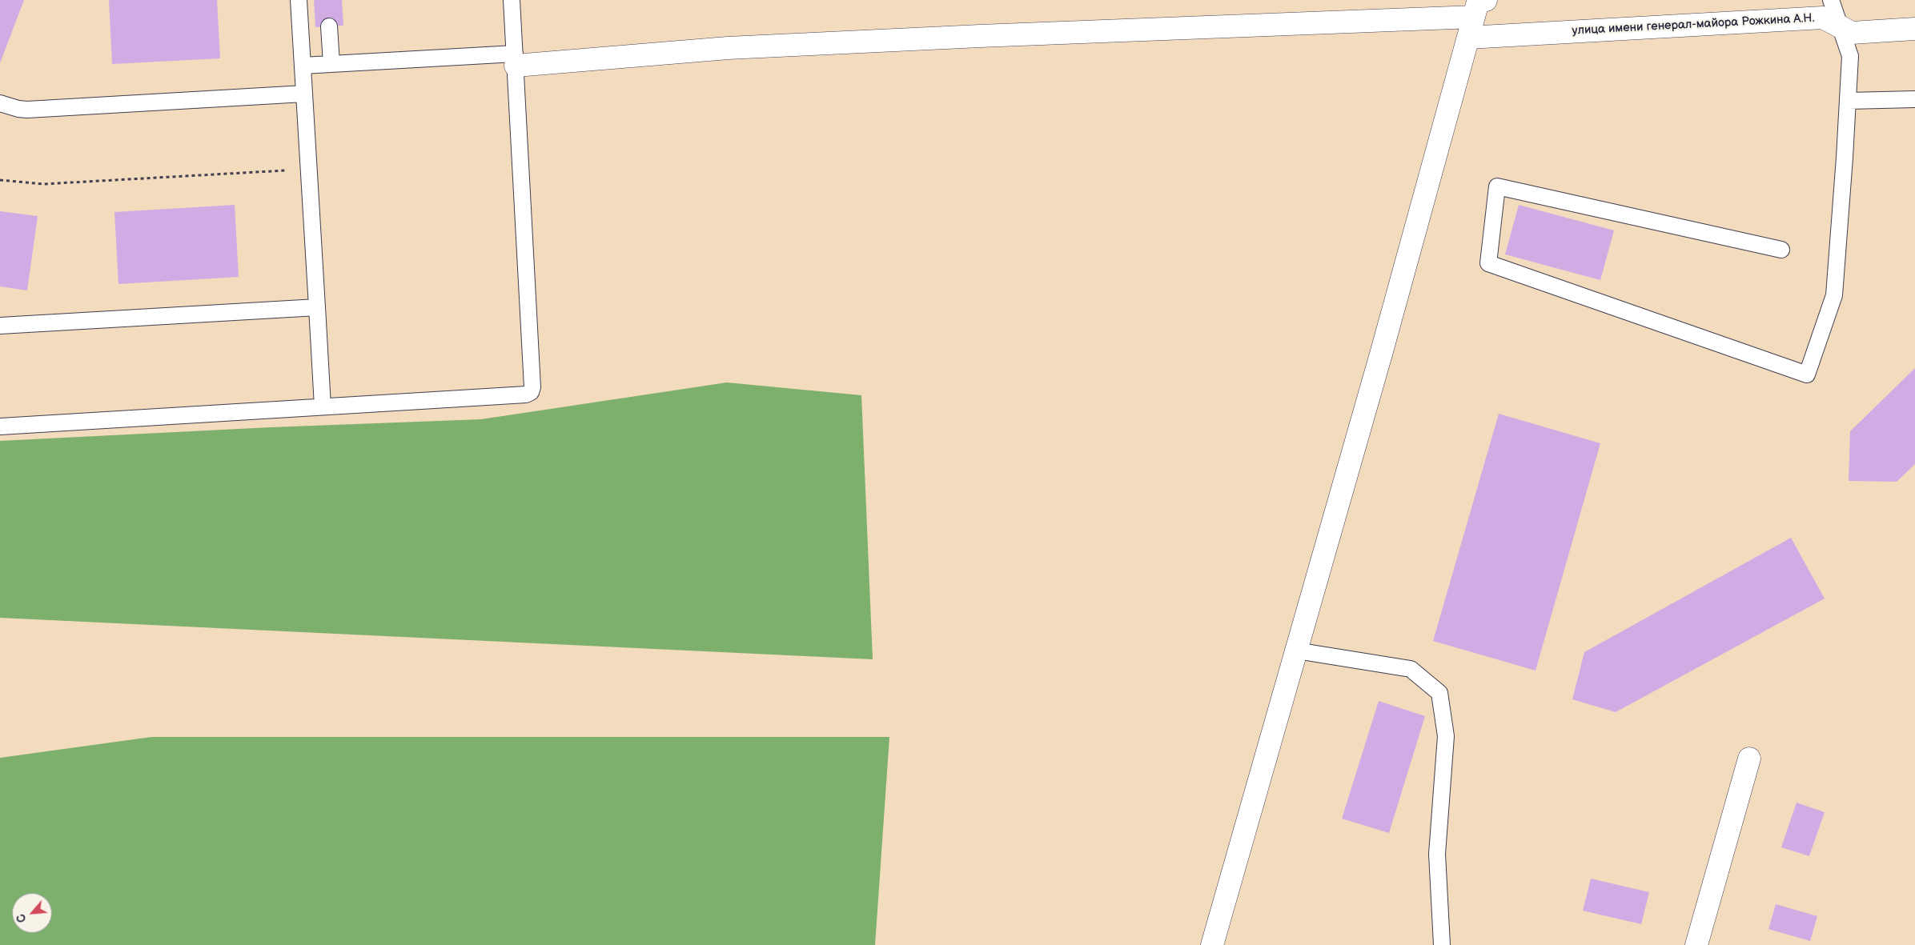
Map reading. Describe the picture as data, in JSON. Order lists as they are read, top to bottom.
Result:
{
  "streets": {
    "street": ["улица имени генерал-майора Рожкина А.Н."]
  },
  "north": "bottom left"
}
